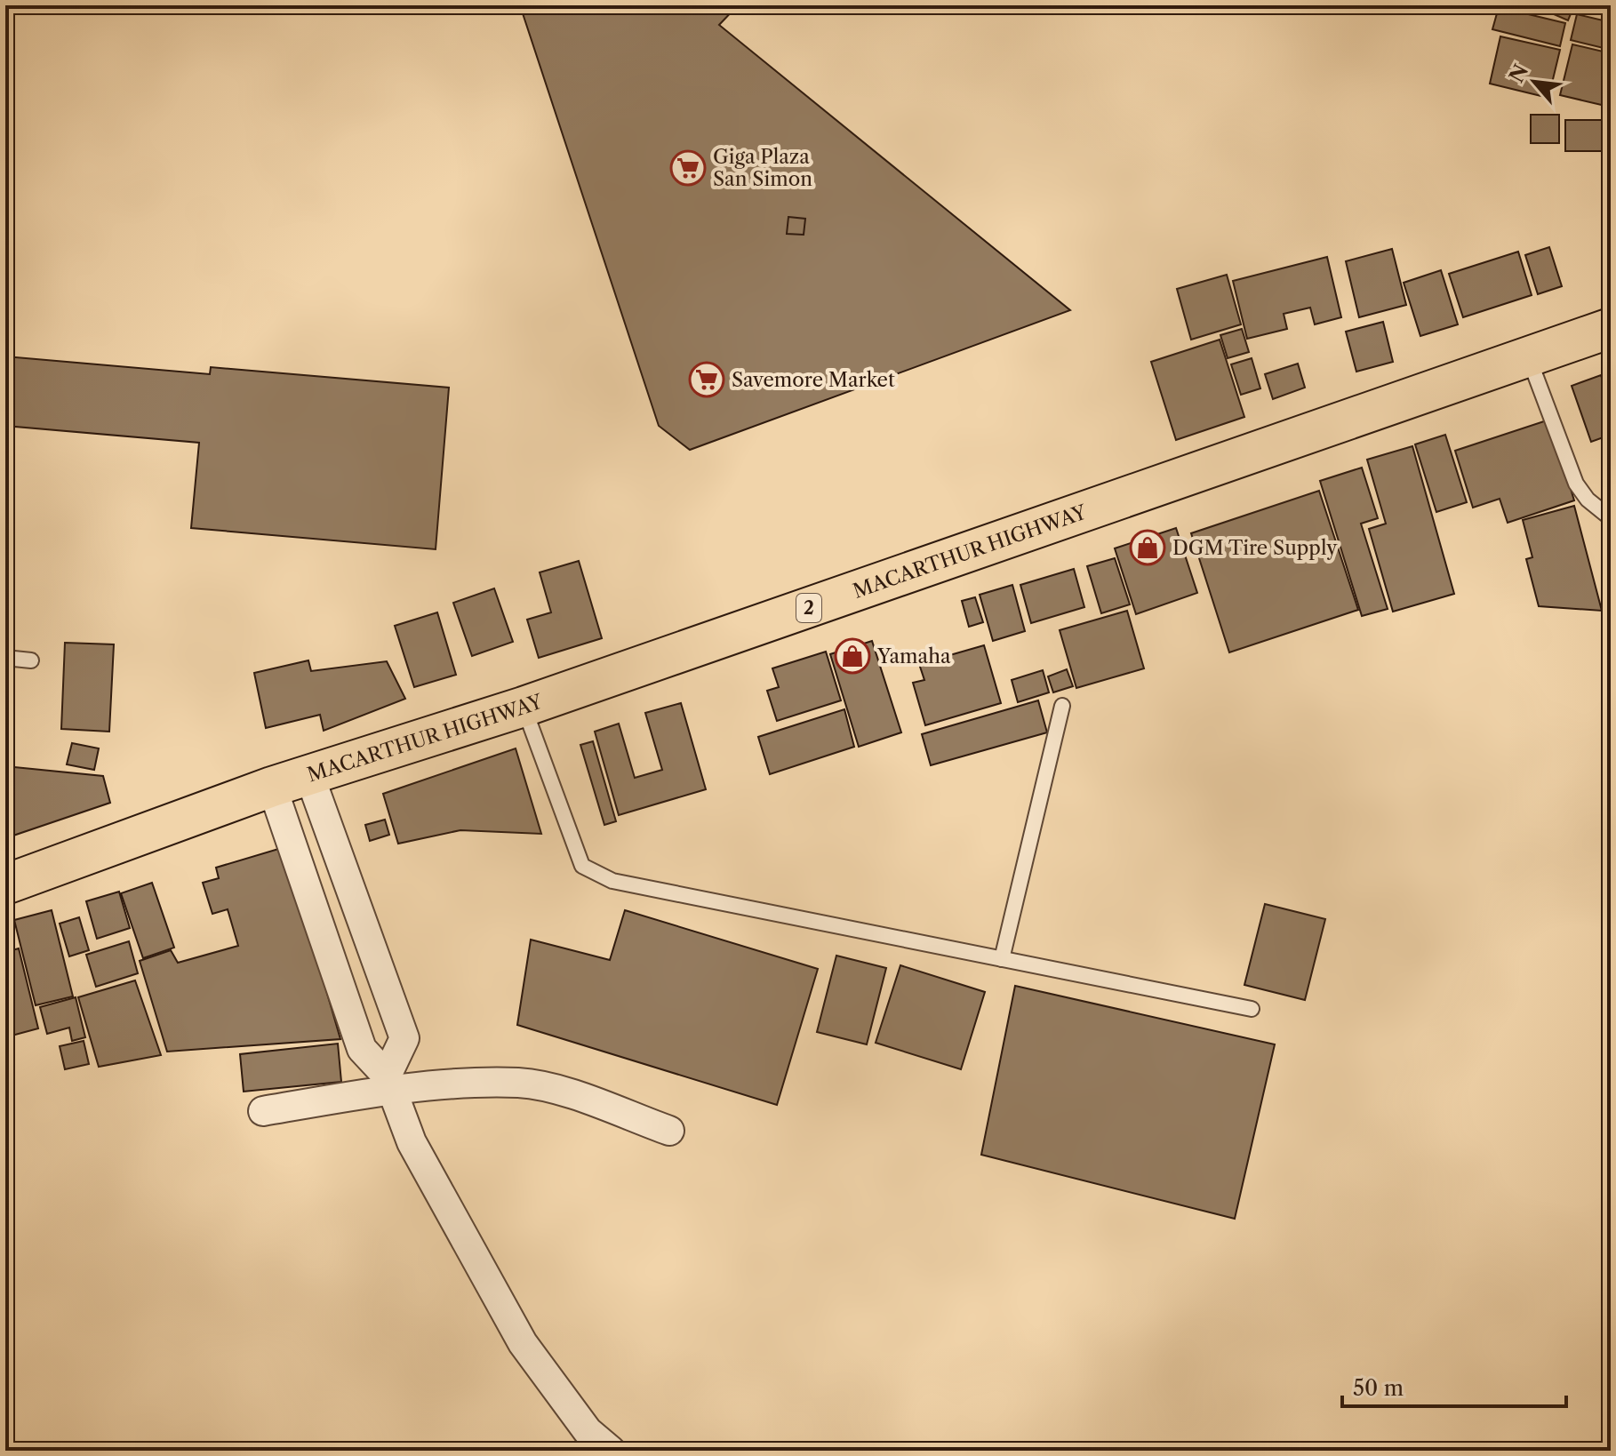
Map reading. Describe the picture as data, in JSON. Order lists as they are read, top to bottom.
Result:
{
  "streets": {
    "highway": ["MACARTHUR HIGHWAY", "2"]
  },
  "places": {
    "supermarket": ["Giga Plaza San Simon", "Savemore Market"],
    "shop": ["DGM Tire Supply", "Yamaha"]
  },
  "scale_bar": "50 m",
  "north": "top left"
}
